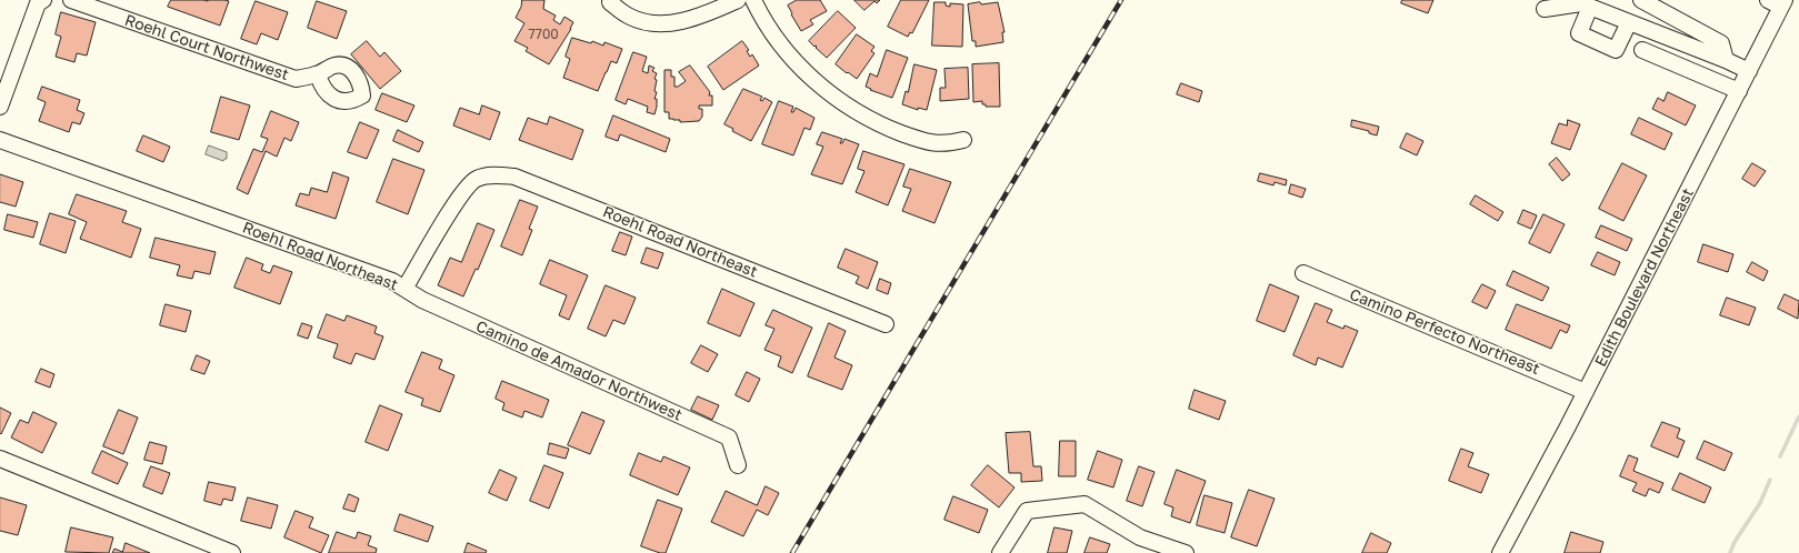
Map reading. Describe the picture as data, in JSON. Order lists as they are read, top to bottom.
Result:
{
  "streets": {
    "street": [
      "Roehl Court Northwest",
      "Roehl Road Northeast",
      "Edith Boulevard Northeast",
      "Camino Perfecto Northeast",
      "Camino de Amador Northwest"
    ]
  },
  "crossings": [
    ["Roehl Road Northeast", "Camino de Amador Northwest"],
    ["Edith Boulevard Northeast", "Camino Perfecto Northeast"]
  ],
  "house_numbers": ["7700"]
}
